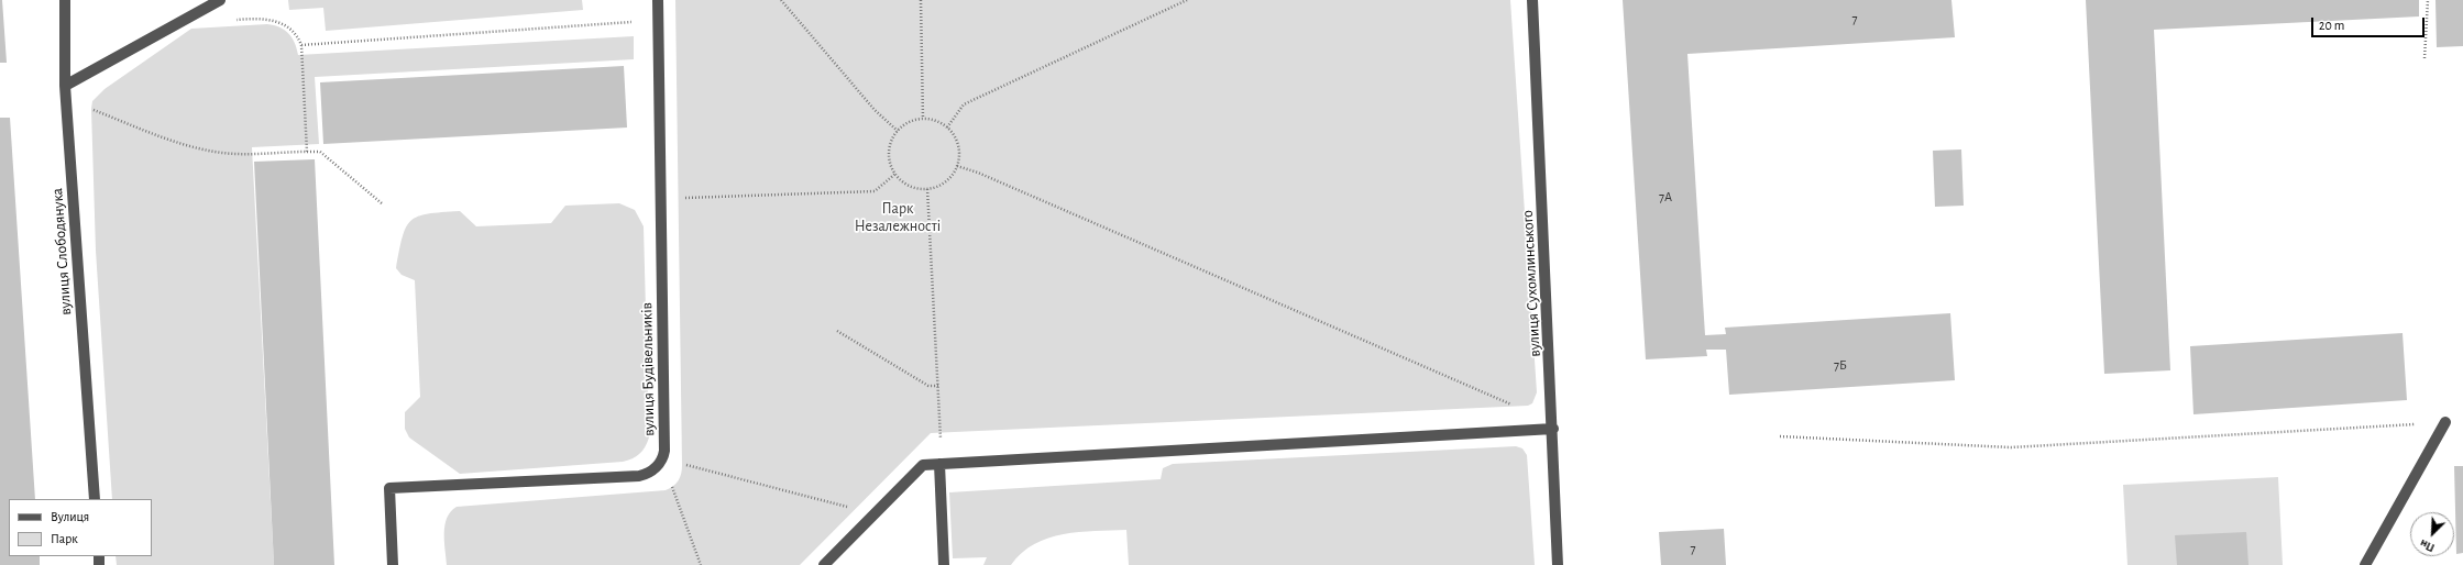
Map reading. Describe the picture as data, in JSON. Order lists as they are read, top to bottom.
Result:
{
  "streets": {
    "street": ["вулиця Слободянука", "вулиця Сухомлинського", "вулиця Будівельників"]
  },
  "parks": ["Парк Незалежності"],
  "house_numbers": [
    "7",
    "7А",
    "7Б",
    "7"
  ],
  "legend": ["Вулиця", "Парк"],
  "scale_bar": "20 m",
  "north": "bottom left"
}
